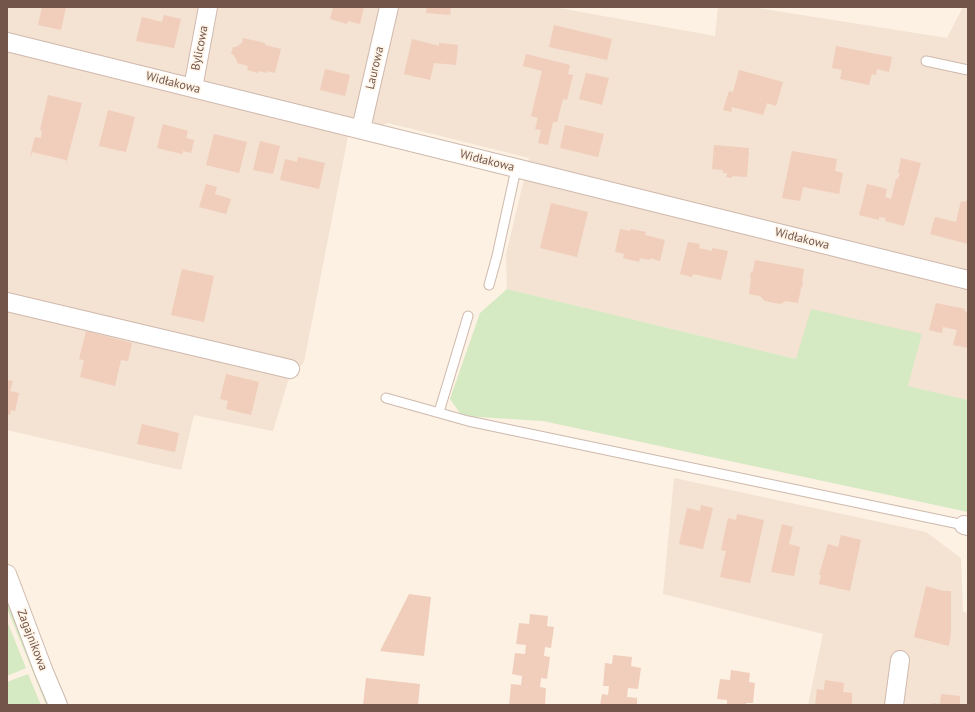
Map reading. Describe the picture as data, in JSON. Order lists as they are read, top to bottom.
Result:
{
  "streets": {
    "street": [
      "Bylicowa",
      "Laurowa",
      "Widłakowa",
      "Zagajnikowa"
    ]
  },
  "crossings": [
    ["Bylicowa", "Widłakowa"],
    ["Laurowa", "Widłakowa"]
  ]
}
